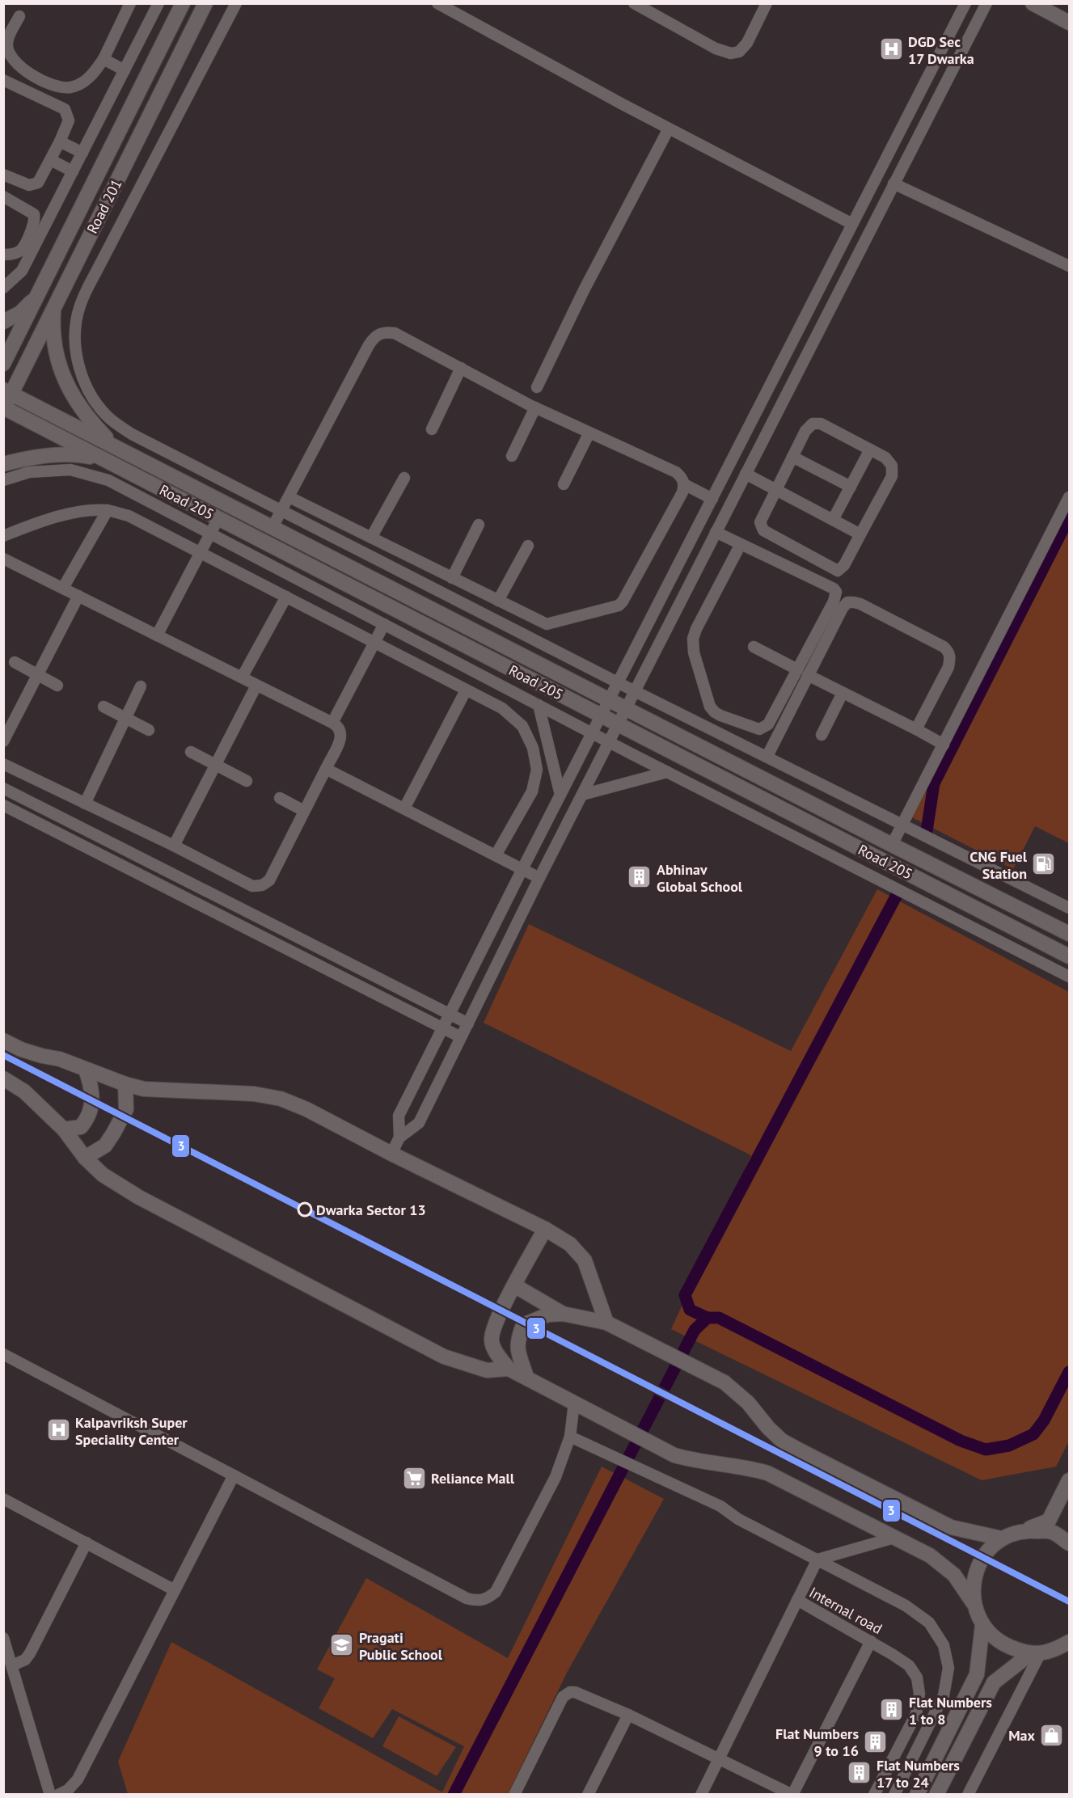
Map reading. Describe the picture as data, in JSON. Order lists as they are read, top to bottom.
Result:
{
  "streets": {
    "street": ["Road 201", "Road 205", "Internal road"]
  },
  "crossings": [
    ["Road 201", "Road 205"]
  ],
  "places": {
    "hospital": ["DGD Sec 17 Dwarka", "Kalpavriksh Super Speciality Center"],
    "fuel station": ["CNG Fuel Station"],
    "building": [
      "Abhinav Global School",
      "Flat Numbers 1 to 8",
      "Flat Numbers 9 to 16",
      "Flat Numbers 17 to 24"
    ],
    "other": ["Dwarka Sector 13"],
    "supermarket": ["Reliance Mall"],
    "school or university": ["Pragati Public School"],
    "shop": ["Max"]
  },
  "lines": ["transit line 3"]
}
